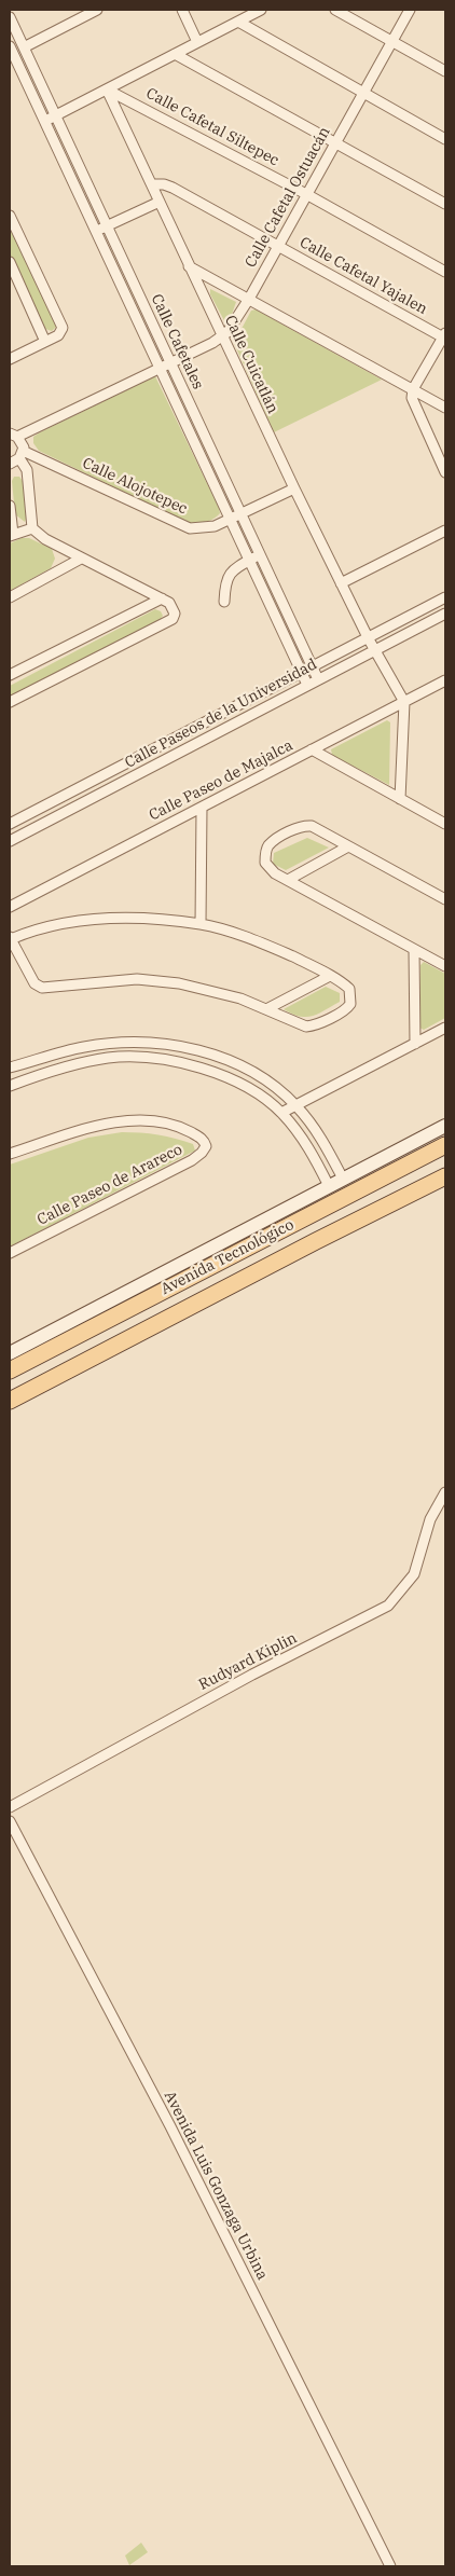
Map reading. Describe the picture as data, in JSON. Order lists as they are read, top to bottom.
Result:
{
  "streets": {
    "main road": ["Avenida Tecnológico"],
    "street": [
      "Calle Cafetal Siltepec",
      "Calle Cafetal Ostuacán",
      "Calle Cafetal Yajalen",
      "Calle Cafetales",
      "Calle Cuicatlán",
      "Calle Alojotepec",
      "Calle Paseos de la Universidad",
      "Calle Paseo de Majalca",
      "Calle Paseo de Arareco",
      "Rudyard Kiplin",
      "Avenida Luis Gonzaga Urbina"
    ]
  },
  "crossings": [
    ["Calle Cafetal Siltepec", "Calle Cafetal Ostuacán"],
    ["Calle Cafetal Siltepec", "Calle Cuicatlán"],
    ["Calle Cafetal Ostuacán", "Calle Cafetal Yajalen"],
    ["Calle Cafetal Ostuacán", "Calle Cafetales"],
    ["Calle Cafetal Ostuacán", "Calle Cuicatlán"],
    ["Calle Cafetal Yajalen", "Calle Cuicatlán"],
    ["Calle Cafetales", "Calle Alojotepec"],
    ["Calle Cafetales", "Calle Paseos de la Universidad"],
    ["Calle Cuicatlán", "Calle Alojotepec"],
    ["Calle Cuicatlán", "Calle Paseos de la Universidad"],
    ["Calle Cuicatlán", "Calle Paseo de Majalca"]
  ]
}
